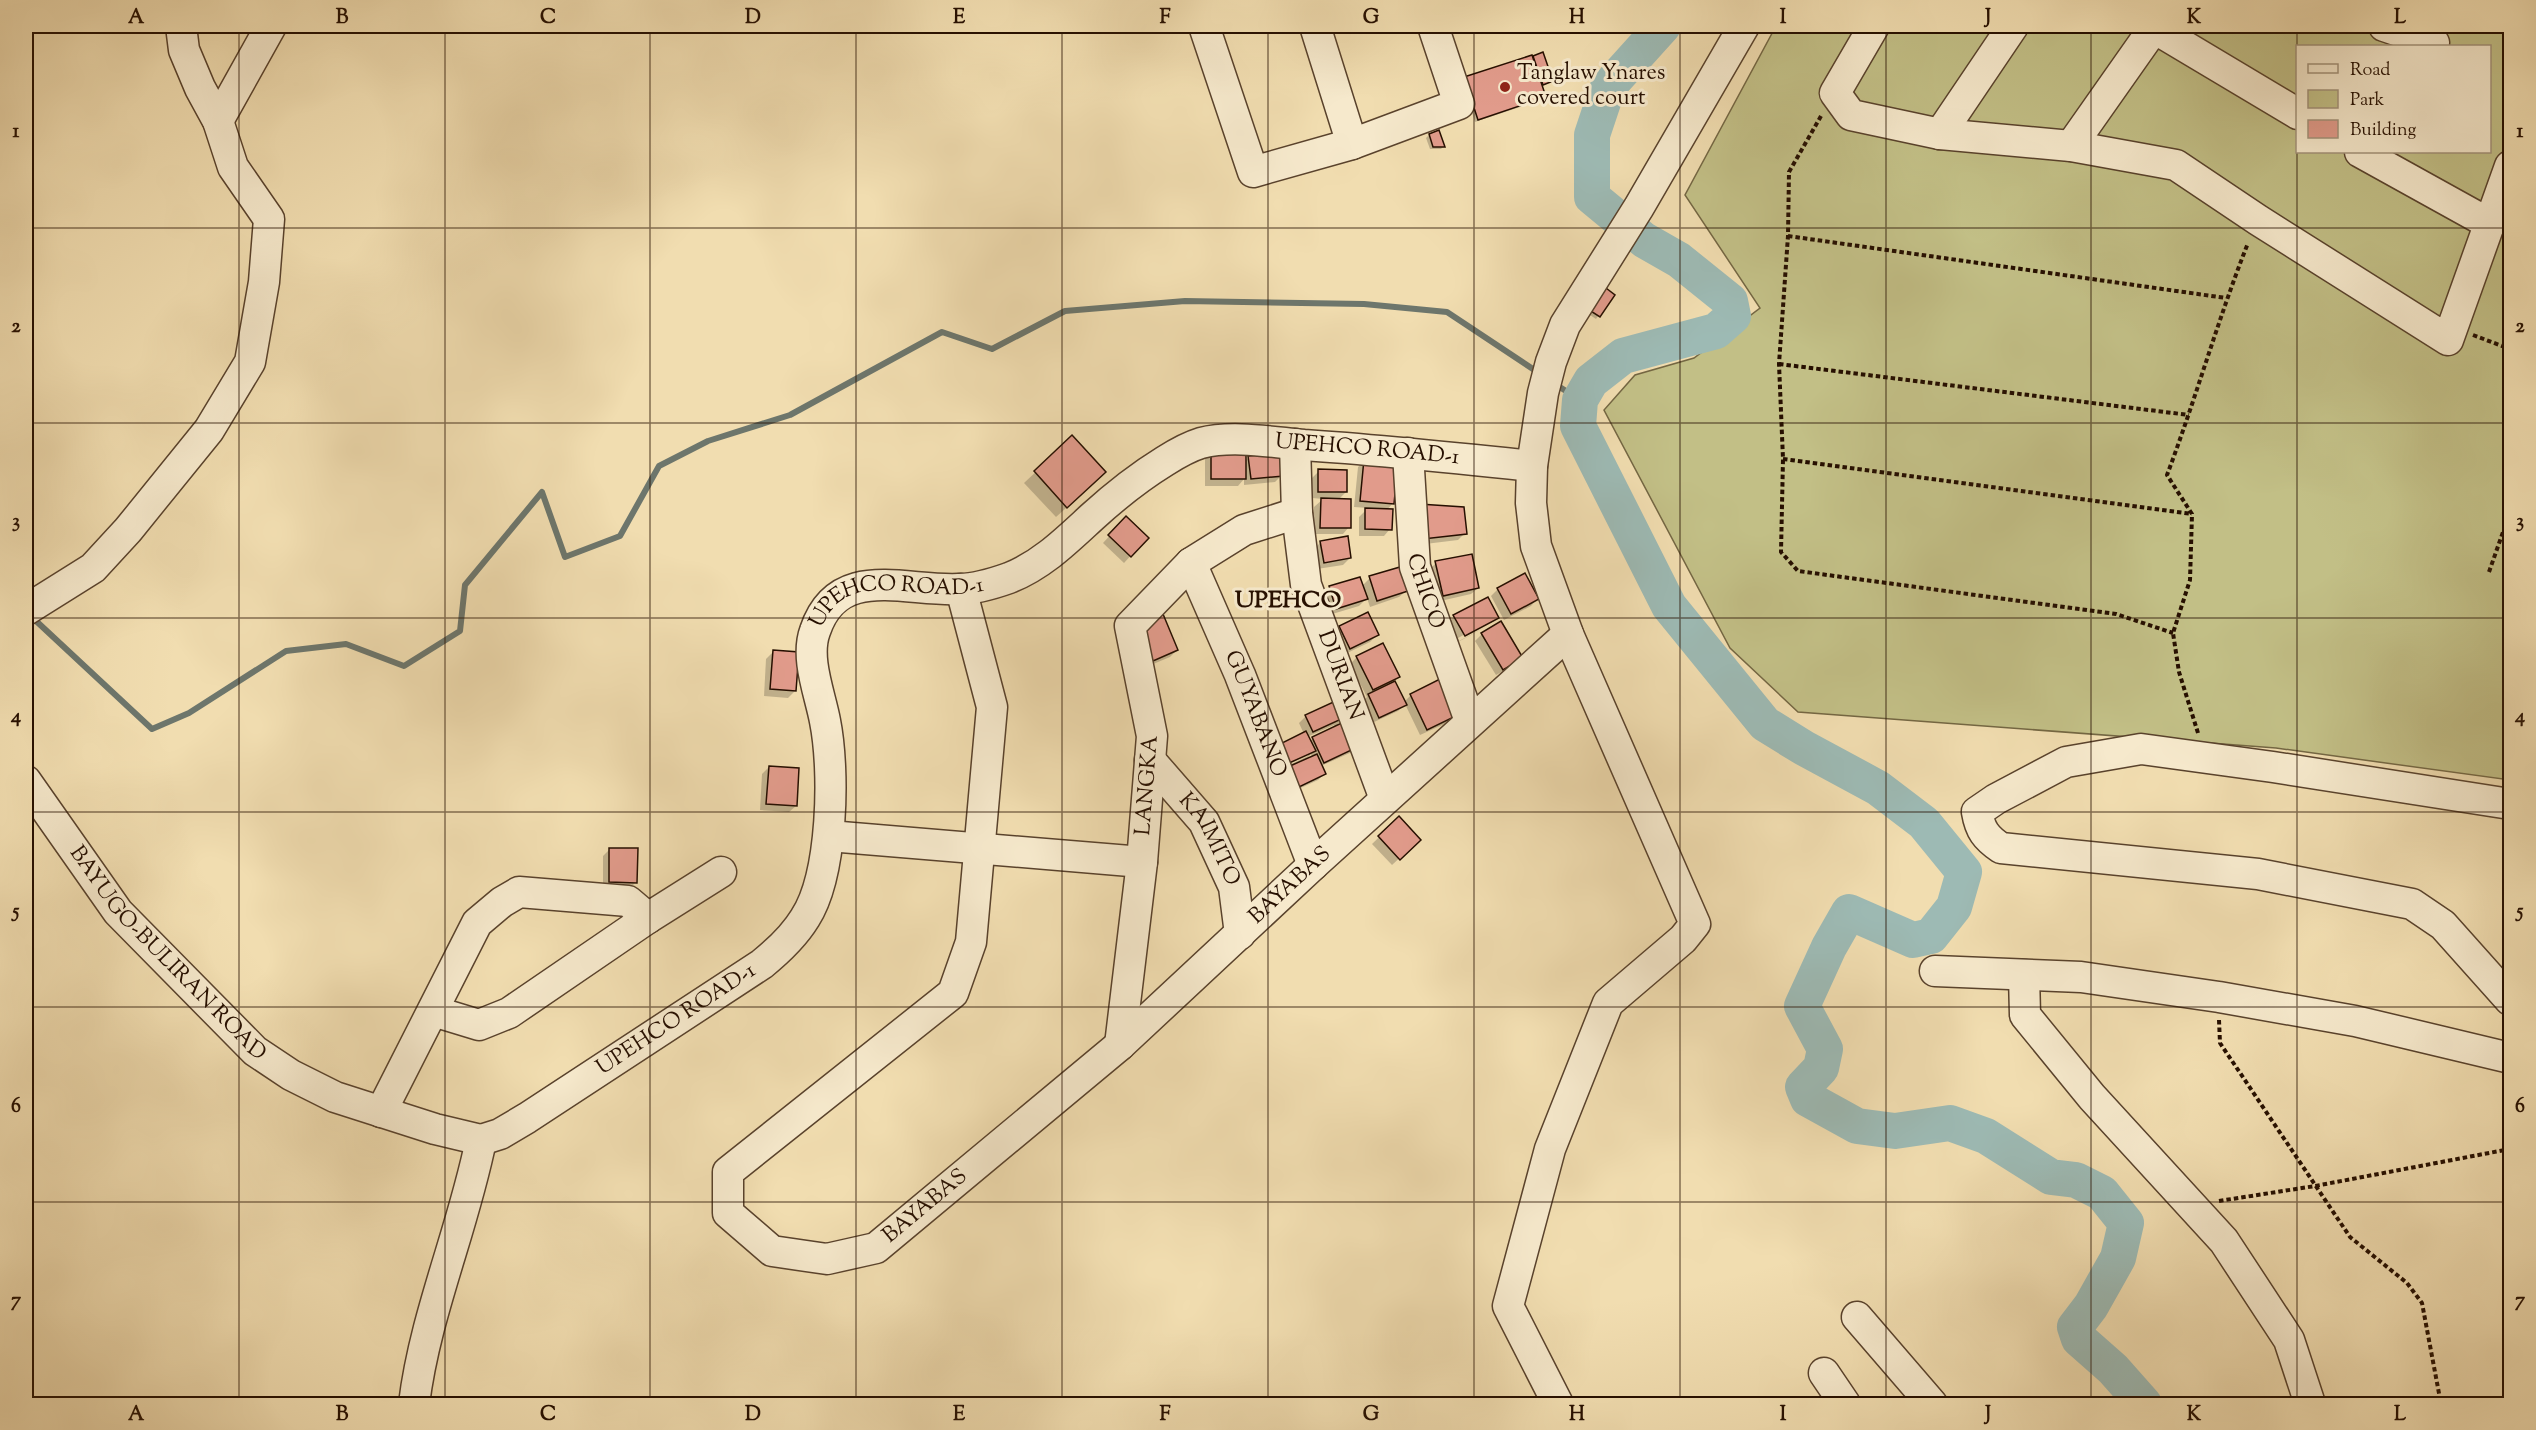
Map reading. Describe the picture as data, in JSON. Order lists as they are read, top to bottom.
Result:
{
  "streets": {
    "street": [
      "UPEHCO ROAD-1",
      "CHICO",
      "DURIAN",
      "GUYABANO",
      "LANGKA",
      "KAIMITO",
      "BAYABAS",
      "BAYUGO-BULIRAN ROAD"
    ]
  },
  "crossings": [
    ["UPEHCO ROAD-1", "CHICO"],
    ["UPEHCO ROAD-1", "DURIAN"],
    ["UPEHCO ROAD-1", "BAYABAS"],
    ["CHICO", "BAYABAS"],
    ["DURIAN", "LANGKA"],
    ["DURIAN", "BAYABAS"],
    ["GUYABANO", "LANGKA"],
    ["GUYABANO", "BAYABAS"],
    ["LANGKA", "KAIMITO"],
    ["LANGKA", "BAYABAS"],
    ["KAIMITO", "BAYABAS"]
  ],
  "districts": ["UPEHCO"],
  "places": ["Tanglaw Ynares covered court"],
  "legend": ["Road", "Park", "Building"],
  "grid": {
    "columns": [
      "A",
      "B",
      "C",
      "D",
      "E",
      "F",
      "G",
      "H",
      "I",
      "J",
      "K",
      "L"
    ],
    "rows": [
      "1",
      "2",
      "3",
      "4",
      "5",
      "6",
      "7"
    ]
  }
}
